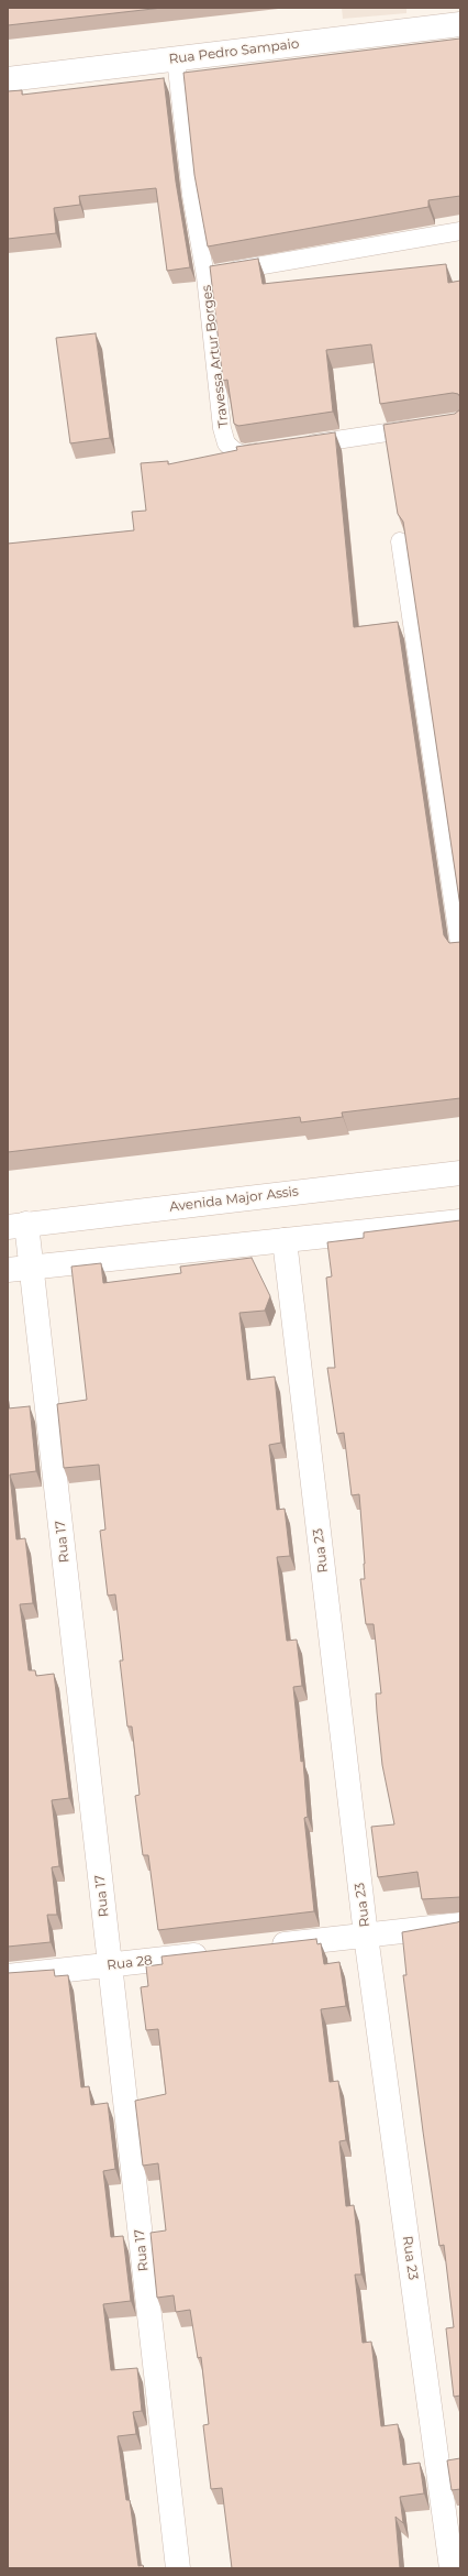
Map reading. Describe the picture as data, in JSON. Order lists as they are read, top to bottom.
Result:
{
  "streets": {
    "street": [
      "Rua Pedro Sampaio",
      "Avenida Major Assis",
      "Rua 17",
      "Rua 23",
      "Rua 28"
    ],
    "lane": ["Travessa Artur Borges"]
  },
  "crossings": [
    ["Rua Pedro Sampaio", "Travessa Artur Borges"],
    ["Avenida Major Assis", "Rua 17"],
    ["Rua 17", "Rua 28"]
  ]
}
